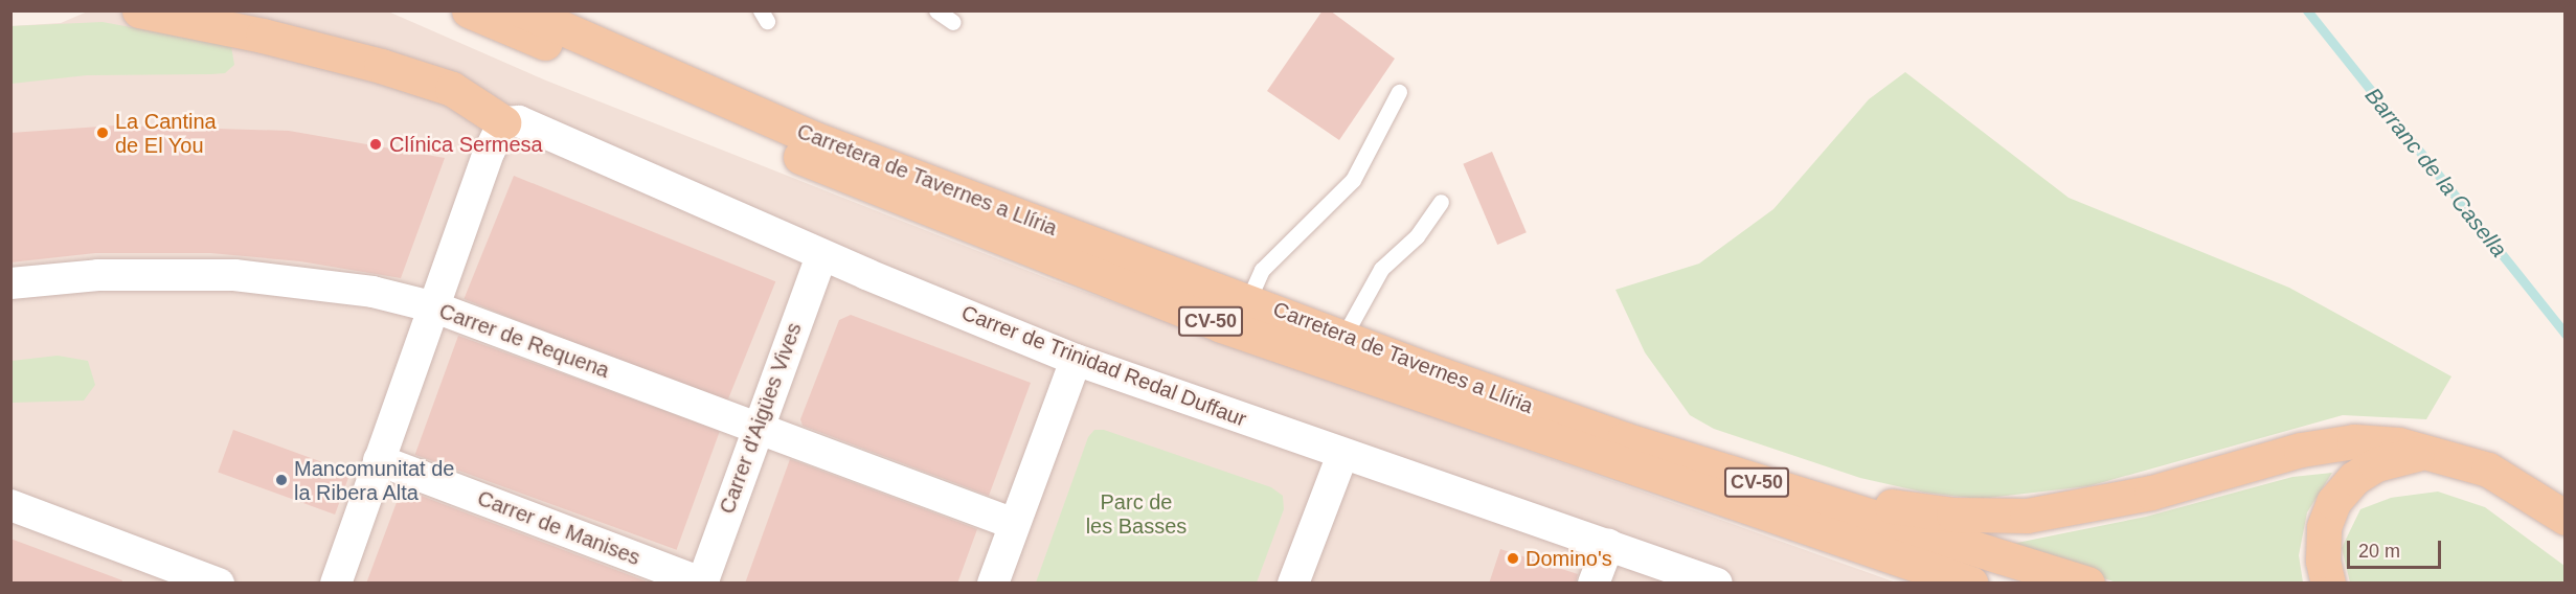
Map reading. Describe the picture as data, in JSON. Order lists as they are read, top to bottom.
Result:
{
  "streets": {
    "main road": ["Carretera de Tavernes a Llíria", "CV-50"],
    "street": [
      "Carrer de Requena",
      "Carrer de Trinidad Redal Duffaur",
      "Carrer d'Aigües Vives",
      "Carrer de Manises"
    ]
  },
  "crossings": [
    ["Carrer de Requena", "Carrer d'Aigües Vives"],
    ["Carrer de Trinidad Redal Duffaur", "Carrer d'Aigües Vives"],
    ["Carrer d'Aigües Vives", "Carrer de Manises"]
  ],
  "water": ["Barranc de la Casella"],
  "parks": ["Parc de les Basses"],
  "places": [
    "La Cantina de El You",
    "Clínica Sermesa",
    "Mancomunitat de la Ribera Alta",
    "Domino's"
  ],
  "scale_bar": "20 m"
}
